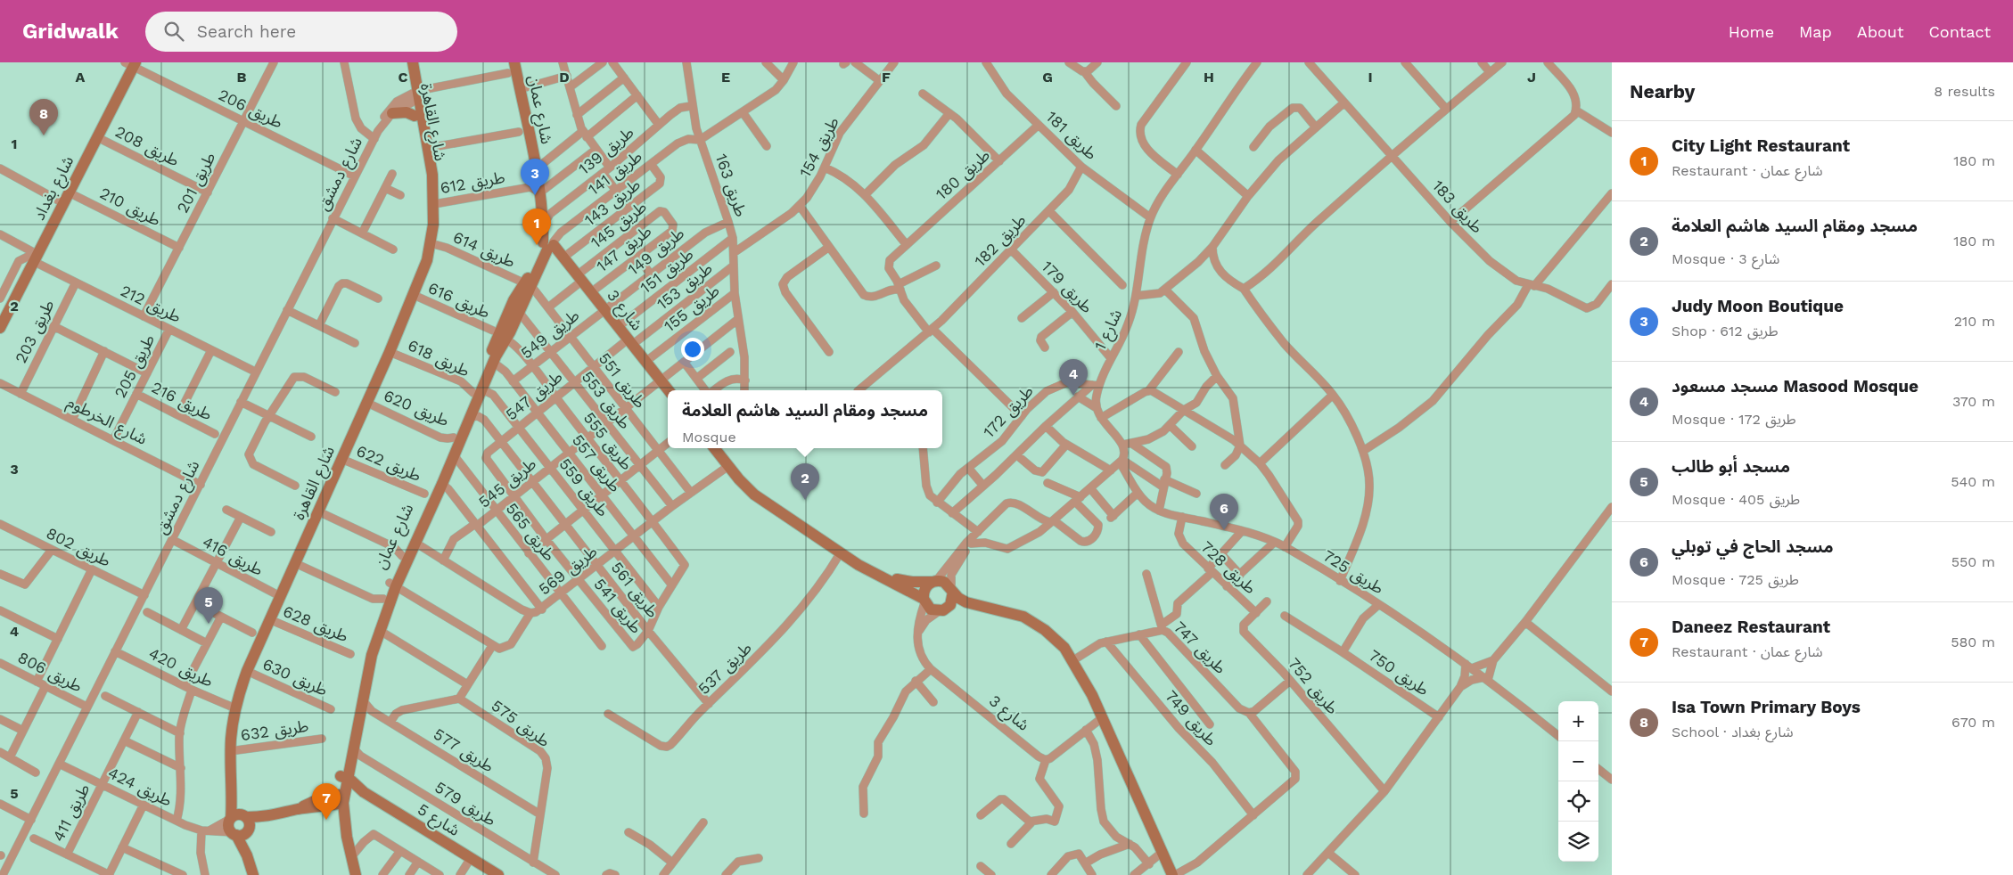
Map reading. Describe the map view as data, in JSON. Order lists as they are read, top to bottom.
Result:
{
  "streets": {
    "street": [
      "طريق 206",
      "شارع عمان",
      "شارع القاهرة",
      "طريق 181",
      "طريق 208",
      "طريق 154",
      "طريق 139",
      "طريق 141",
      "شارع دمشق",
      "طريق 180",
      "طريق 201",
      "طريق 612",
      "طريق 163",
      "شارع بغداد",
      "طريق 143",
      "طريق 210",
      "طريق 183",
      "طريق 145",
      "طريق 182",
      "طريق 147",
      "طريق 614",
      "طريق 149",
      "طريق 151",
      "طريق 153",
      "طريق 179",
      "طريق 616",
      "طريق 212",
      "طريق 155",
      "شارع 3",
      "شارع 1",
      "طريق 203",
      "طريق 549",
      "طريق 618",
      "طريق 205",
      "طريق 551",
      "طريق 547",
      "طريق 553",
      "طريق 216",
      "طريق 620",
      "طريق 172",
      "شارع الخرطوم",
      "طريق 555",
      "طريق 622",
      "طريق 557",
      "طريق 545",
      "طريق 559",
      "طريق 565",
      "طريق 802",
      "طريق 416",
      "طريق 728",
      "طريق 569",
      "طريق 725",
      "طريق 561",
      "طريق 541",
      "طريق 628",
      "طريق 747",
      "طريق 420",
      "طريق 537",
      "طريق 806",
      "طريق 750",
      "طريق 630",
      "طريق 752",
      "طريق 749",
      "طريق 575",
      "طريق 632",
      "طريق 577",
      "طريق 424",
      "طريق 579",
      "طريق 411",
      "شارع 5"
    ]
  },
  "crossings": [
    ["طريق 206", "شارع دمشق"],
    ["طريق 206", "طريق 201"],
    ["طريق 206", "شارع بغداد"],
    ["شارع عمان", "طريق 139"],
    ["شارع عمان", "طريق 141"],
    ["شارع عمان", "طريق 612"],
    ["شارع عمان", "طريق 614"],
    ["شارع عمان", "شارع 3"],
    ["شارع عمان", "طريق 618"],
    ["شارع عمان", "طريق 551"],
    ["شارع عمان", "طريق 553"],
    ["شارع عمان", "طريق 620"],
    ["شارع عمان", "طريق 555"],
    ["شارع عمان", "طريق 557"],
    ["شارع عمان", "طريق 559"],
    ["شارع عمان", "طريق 565"],
    ["شارع عمان", "طريق 569"],
    ["شارع عمان", "طريق 561"],
    ["شارع عمان", "طريق 577"],
    ["شارع عمان", "طريق 579"],
    ["شارع عمان", "شارع 5"],
    ["شارع القاهرة", "شارع دمشق"],
    ["شارع القاهرة", "طريق 612"],
    ["شارع القاهرة", "طريق 614"],
    ["شارع القاهرة", "طريق 616"],
    ["شارع القاهرة", "طريق 618"],
    ["شارع القاهرة", "طريق 620"],
    ["شارع القاهرة", "طريق 622"],
    ["شارع القاهرة", "طريق 416"],
    ["شارع القاهرة", "طريق 628"],
    ["شارع القاهرة", "طريق 420"],
    ["شارع القاهرة", "طريق 630"],
    ["شارع القاهرة", "طريق 632"],
    ["شارع القاهرة", "طريق 424"],
    ["شارع القاهرة", "شارع 5"],
    ["طريق 181", "طريق 180"],
    ["طريق 181", "طريق 182"],
    ["طريق 208", "طريق 201"],
    ["طريق 208", "شارع بغداد"],
    ["طريق 154", "طريق 163"],
    ["طريق 139", "طريق 163"],
    ["طريق 141", "طريق 163"],
    ["طريق 141", "طريق 143"],
    ["طريق 141", "شارع 3"],
    ["شارع دمشق", "طريق 212"],
    ["شارع دمشق", "شارع الخرطوم"],
    ["شارع دمشق", "طريق 802"],
    ["شارع دمشق", "طريق 416"],
    ["شارع دمشق", "طريق 420"],
    ["شارع دمشق", "طريق 806"],
    ["شارع دمشق", "طريق 424"],
    ["طريق 180", "طريق 182"],
    ["طريق 201", "طريق 210"],
    ["طريق 201", "طريق 212"],
    ["طريق 163", "طريق 149"],
    ["طريق 163", "طريق 151"],
    ["طريق 163", "طريق 153"],
    ["طريق 163", "طريق 155"],
    ["طريق 163", "طريق 545"],
    ["شارع بغداد", "طريق 210"],
    ["شارع بغداد", "طريق 212"],
    ["طريق 143", "شارع 3"],
    ["طريق 183", "شارع 1"],
    ["طريق 145", "طريق 147"],
    ["طريق 145", "شارع 3"],
    ["طريق 182", "طريق 179"],
    ["طريق 147", "شارع 3"],
    ["طريق 614", "طريق 551"],
    ["طريق 149", "شارع 3"],
    ["طريق 149", "طريق 549"],
    ["طريق 151", "شارع 3"],
    ["طريق 153", "شارع 3"],
    ["طريق 153", "طريق 547"],
    ["طريق 179", "شارع 1"],
    ["طريق 212", "طريق 203"],
    ["طريق 212", "طريق 205"],
    ["طريق 155", "شارع 3"],
    ["شارع 3", "طريق 549"],
    ["شارع 3", "طريق 547"],
    ["شارع 3", "طريق 545"],
    ["شارع 1", "طريق 172"],
    ["طريق 203", "شارع الخرطوم"],
    ["طريق 549", "طريق 551"],
    ["طريق 549", "طريق 553"],
    ["طريق 549", "طريق 555"],
    ["طريق 549", "طريق 557"],
    ["طريق 618", "طريق 559"],
    ["طريق 205", "طريق 216"],
    ["طريق 205", "شارع الخرطوم"],
    ["طريق 551", "طريق 547"],
    ["طريق 551", "طريق 545"],
    ["طريق 551", "طريق 569"],
    ["طريق 547", "طريق 553"],
    ["طريق 547", "طريق 555"],
    ["طريق 547", "طريق 557"],
    ["طريق 547", "طريق 559"],
    ["طريق 547", "طريق 561"],
    ["طريق 547", "طريق 541"],
    ["طريق 553", "طريق 545"],
    ["طريق 553", "طريق 569"],
    ["طريق 555", "طريق 557"],
    ["طريق 555", "طريق 545"],
    ["طريق 555", "طريق 569"],
    ["طريق 557", "طريق 545"],
    ["طريق 557", "طريق 569"],
    ["طريق 545", "طريق 559"],
    ["طريق 545", "طريق 565"],
    ["طريق 545", "طريق 569"],
    ["طريق 545", "طريق 561"],
    ["طريق 545", "طريق 541"],
    ["طريق 559", "طريق 569"],
    ["طريق 565", "طريق 569"],
    ["طريق 728", "طريق 725"],
    ["طريق 728", "طريق 752"],
    ["طريق 569", "طريق 561"],
    ["طريق 569", "طريق 541"],
    ["طريق 561", "طريق 541"],
    ["طريق 561", "طريق 537"],
    ["طريق 747", "طريق 749"],
    ["طريق 575", "طريق 577"],
    ["طريق 575", "طريق 579"],
    ["طريق 424", "طريق 411"],
    ["طريق 424", "شارع 5"]
  ],
  "page": {
    "header": "Gridwalk",
    "search": "Search here",
    "nav": [
      "Home",
      "Map",
      "About",
      "Contact"
    ],
    "heading": ["Nearby", "8 results"],
    "pins": [
      "8",
      "3",
      "1",
      "4",
      "2",
      "6",
      "5",
      "7"
    ],
    "list": [
      {
        "mark": "1",
        "name": "City Light Restaurant",
        "note": "Restaurant · شارع عمان",
        "value": "180 m"
      },
      {
        "mark": "2",
        "name": "مسجد ومقام السيد هاشم العلامة",
        "note": "Mosque · شارع 3",
        "value": "180 m"
      },
      {
        "mark": "3",
        "name": "Judy Moon Boutique",
        "note": "Shop · طريق 612",
        "value": "210 m"
      },
      {
        "mark": "4",
        "name": "مسجد مسعود Masood Mosque",
        "note": "Mosque · طريق 172",
        "value": "370 m"
      },
      {
        "mark": "5",
        "name": "مسجد أبو طالب",
        "note": "Mosque · طريق 405",
        "value": "540 m"
      },
      {
        "mark": "6",
        "name": "مسجد الحاج في توبلي",
        "note": "Mosque · طريق 725",
        "value": "550 m"
      },
      {
        "mark": "7",
        "name": "Daneez Restaurant",
        "note": "Restaurant · شارع عمان",
        "value": "580 m"
      },
      {
        "mark": "8",
        "name": "Isa Town Primary Boys",
        "note": "School · شارع بغداد",
        "value": "670 m"
      }
    ],
    "popup": ["مسجد ومقام السيد هاشم العلامة", "Mosque"],
    "map_buttons": ["+", "−"]
  },
  "grid": {
    "columns": [
      "A",
      "B",
      "C",
      "D",
      "E",
      "F",
      "G",
      "H",
      "I",
      "J"
    ],
    "rows": [
      "1",
      "2",
      "3",
      "4",
      "5"
    ]
  }
}
